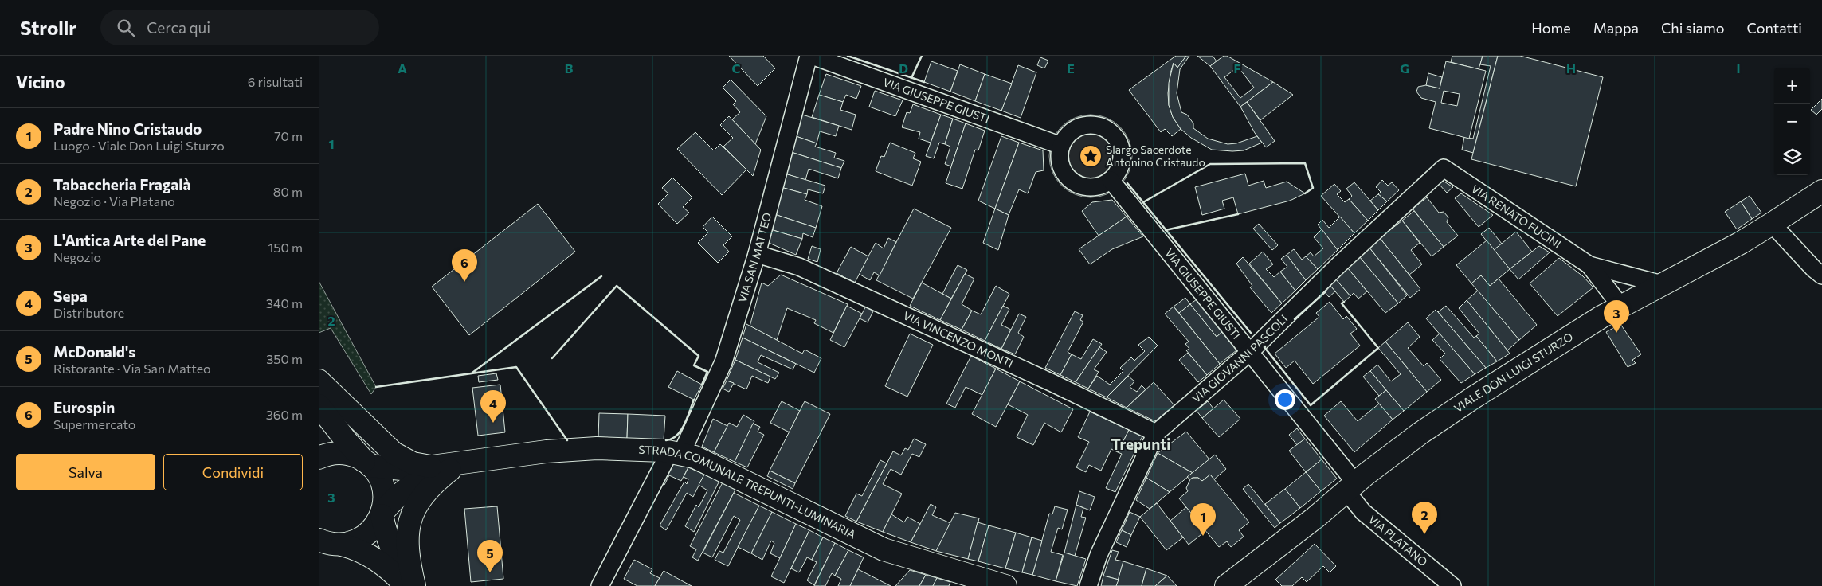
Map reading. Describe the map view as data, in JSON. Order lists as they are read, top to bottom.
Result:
{
  "streets": {
    "main road": ["VIALE DON LUIGI STURZO", "STRADA COMUNALE TREPUNTI-LUMINARIA"],
    "street": [
      "VIA GIUSEPPE GIUSTI",
      "VIA RENATO FUCINI",
      "VIA SAN MATTEO",
      "VIA VINCENZO MONTI",
      "VIA GIOVANNI PASCOLI",
      "VIA PLATANO"
    ]
  },
  "crossings": [
    ["VIA GIUSEPPE GIUSTI", "VIA SAN MATTEO"],
    ["VIA GIUSEPPE GIUSTI", "VIA GIOVANNI PASCOLI"],
    ["VIA GIUSEPPE GIUSTI", "VIALE DON LUIGI STURZO"],
    ["VIA GIUSEPPE GIUSTI", "VIA PLATANO"],
    ["VIA RENATO FUCINI", "VIA GIOVANNI PASCOLI"],
    ["VIA RENATO FUCINI", "VIALE DON LUIGI STURZO"],
    ["VIA SAN MATTEO", "VIA VINCENZO MONTI"],
    ["VIA SAN MATTEO", "STRADA COMUNALE TREPUNTI-LUMINARIA"],
    ["VIA VINCENZO MONTI", "VIA GIOVANNI PASCOLI"],
    ["VIALE DON LUIGI STURZO", "VIA PLATANO"]
  ],
  "districts": ["Trepunti"],
  "places": {
    "place": ["Slargo Sacerdote Antonino Cristaudo"]
  },
  "page": {
    "header": "Strollr",
    "search": "Cerca qui",
    "nav": [
      "Home",
      "Mappa",
      "Chi siamo",
      "Contatti"
    ],
    "heading": ["Vicino", "6 risultati"],
    "map_buttons": ["+", "−"],
    "list": [
      {
        "mark": "1",
        "name": "Padre Nino Cristaudo",
        "note": "Luogo · Viale Don Luigi Sturzo",
        "value": "70 m"
      },
      {
        "mark": "2",
        "name": "Tabaccheria Fragalà",
        "note": "Negozio · Via Platano",
        "value": "80 m"
      },
      {
        "mark": "3",
        "name": "L'Antica Arte del Pane",
        "note": "Negozio",
        "value": "150 m"
      },
      {
        "mark": "4",
        "name": "Sepa",
        "note": "Distributore",
        "value": "340 m"
      },
      {
        "mark": "5",
        "name": "McDonald's",
        "note": "Ristorante · Via San Matteo",
        "value": "350 m"
      },
      {
        "mark": "6",
        "name": "Eurospin",
        "note": "Supermercato",
        "value": "360 m"
      }
    ],
    "pins": [
      "6",
      "3",
      "4",
      "2",
      "1",
      "5"
    ],
    "buttons": ["Salva", "Condividi"]
  },
  "grid": {
    "columns": [
      "A",
      "B",
      "C",
      "D",
      "E",
      "F",
      "G",
      "H",
      "I"
    ],
    "rows": ["1", "2", "3"]
  }
}
